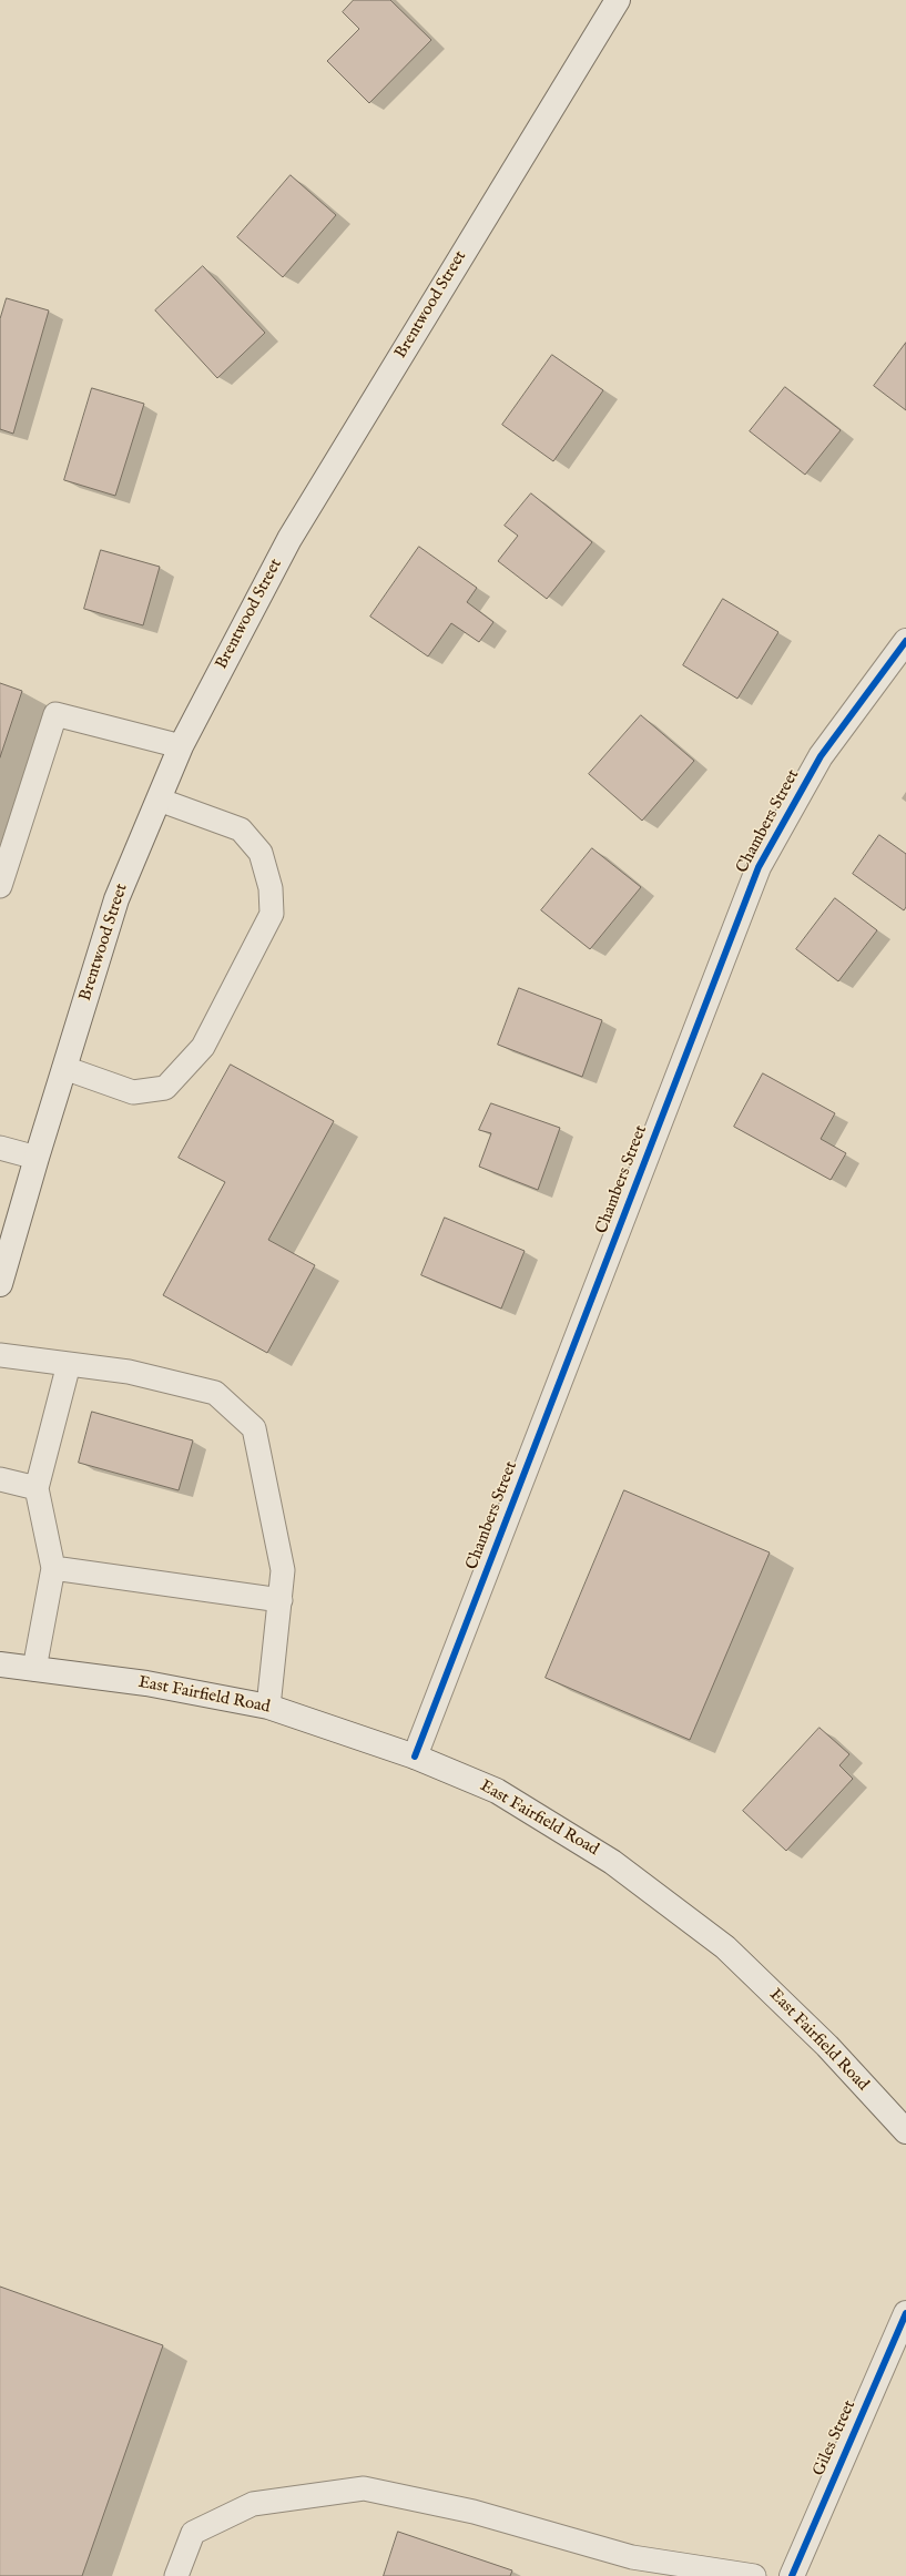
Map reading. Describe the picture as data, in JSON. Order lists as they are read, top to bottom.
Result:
{
  "streets": {
    "main road": [
      "Brentwood Street",
      "Chambers Street",
      "East Fairfield Road",
      "Giles Street"
    ]
  },
  "crossings": [
    ["Chambers Street", "East Fairfield Road"]
  ]
}
